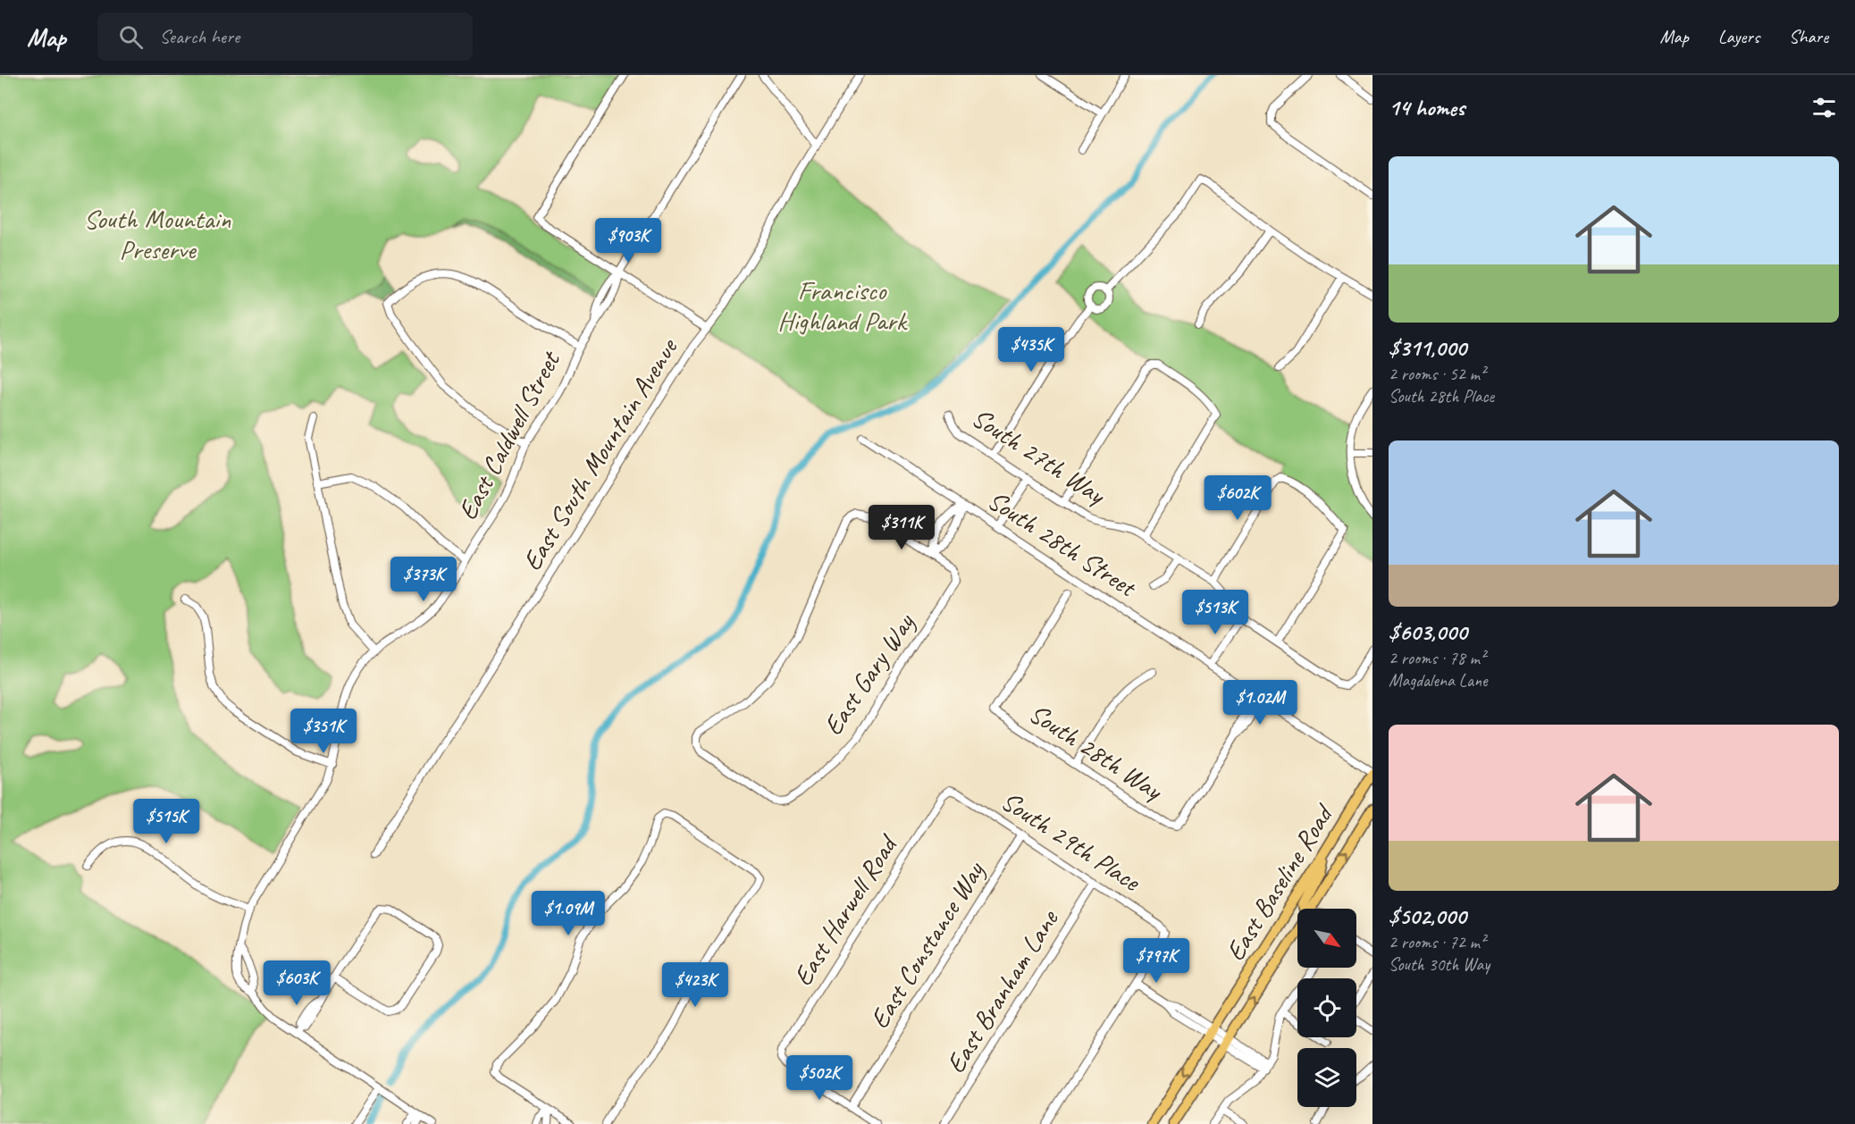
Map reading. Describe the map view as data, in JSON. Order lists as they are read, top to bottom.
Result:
{
  "streets": {
    "main road": ["East Baseline Road"],
    "street": [
      "East Caldwell Street",
      "East South Mountain Avenue",
      "South 27th Way",
      "South 28th Street",
      "East Gary Way",
      "South 28th Way",
      "South 29th Place",
      "East Harwell Road",
      "East Constance Way",
      "East Branham Lane"
    ]
  },
  "crossings": [
    ["South 28th Street", "South 28th Way"],
    ["South 28th Street", "East Baseline Road"],
    ["South 29th Place", "East Harwell Road"],
    ["South 29th Place", "East Constance Way"],
    ["South 29th Place", "East Branham Lane"],
    ["East Harwell Road", "East Constance Way"]
  ],
  "parks": ["South Mountain Preserve", "Francisco Highland Park"],
  "north": "bottom right",
  "page": {
    "header": "Map",
    "search": "Search here",
    "nav": ["Map", "Layers", "Share"],
    "heading": "14 homes",
    "list": [
      {
        "name": "$311,000",
        "note": "2 rooms · 52 m² · South 28th Place"
      },
      {
        "name": "$603,000",
        "note": "2 rooms · 78 m² · Magdalena Lane"
      },
      {
        "name": "$502,000",
        "note": "2 rooms · 72 m² · South 30th Way"
      }
    ],
    "price": [
      "$903K",
      "$435K",
      "$602K",
      "$311K",
      "$373K",
      "$513K",
      "$1.02M",
      "$351K",
      "$515K",
      "$1.09M",
      "$797K",
      "$603K",
      "$423K",
      "$502K"
    ]
  }
}
